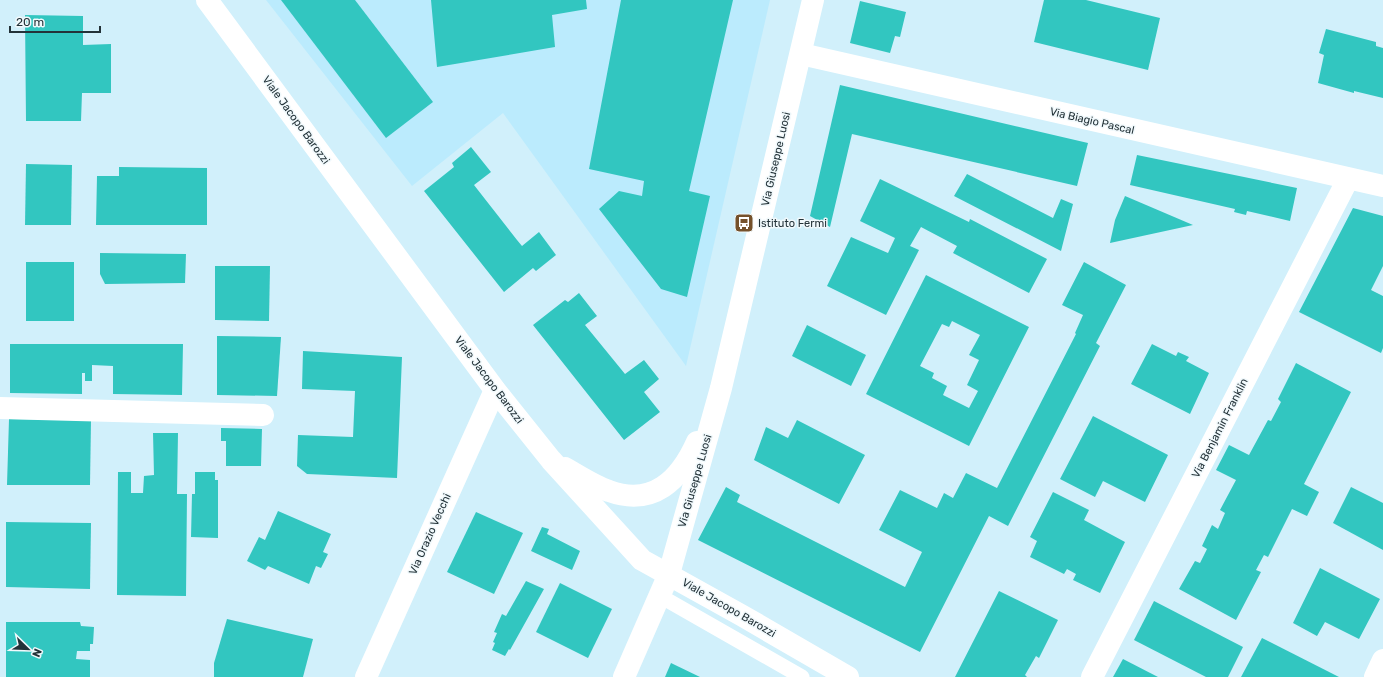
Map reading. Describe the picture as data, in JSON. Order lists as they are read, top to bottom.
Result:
{
  "streets": {
    "street": [
      "Viale Jacopo Barozzi",
      "Via Biagio Pascal",
      "Via Giuseppe Luosi",
      "Via Benjamin Franklin",
      "Via Orazio Vecchi"
    ]
  },
  "crossings": [
    ["Viale Jacopo Barozzi", "Via Giuseppe Luosi"],
    ["Viale Jacopo Barozzi", "Via Orazio Vecchi"],
    ["Via Biagio Pascal", "Via Giuseppe Luosi"],
    ["Via Biagio Pascal", "Via Benjamin Franklin"]
  ],
  "places": {
    "bus stop": ["Istituto Fermi"]
  },
  "scale_bar": "20 m",
  "north": "bottom right"
}
